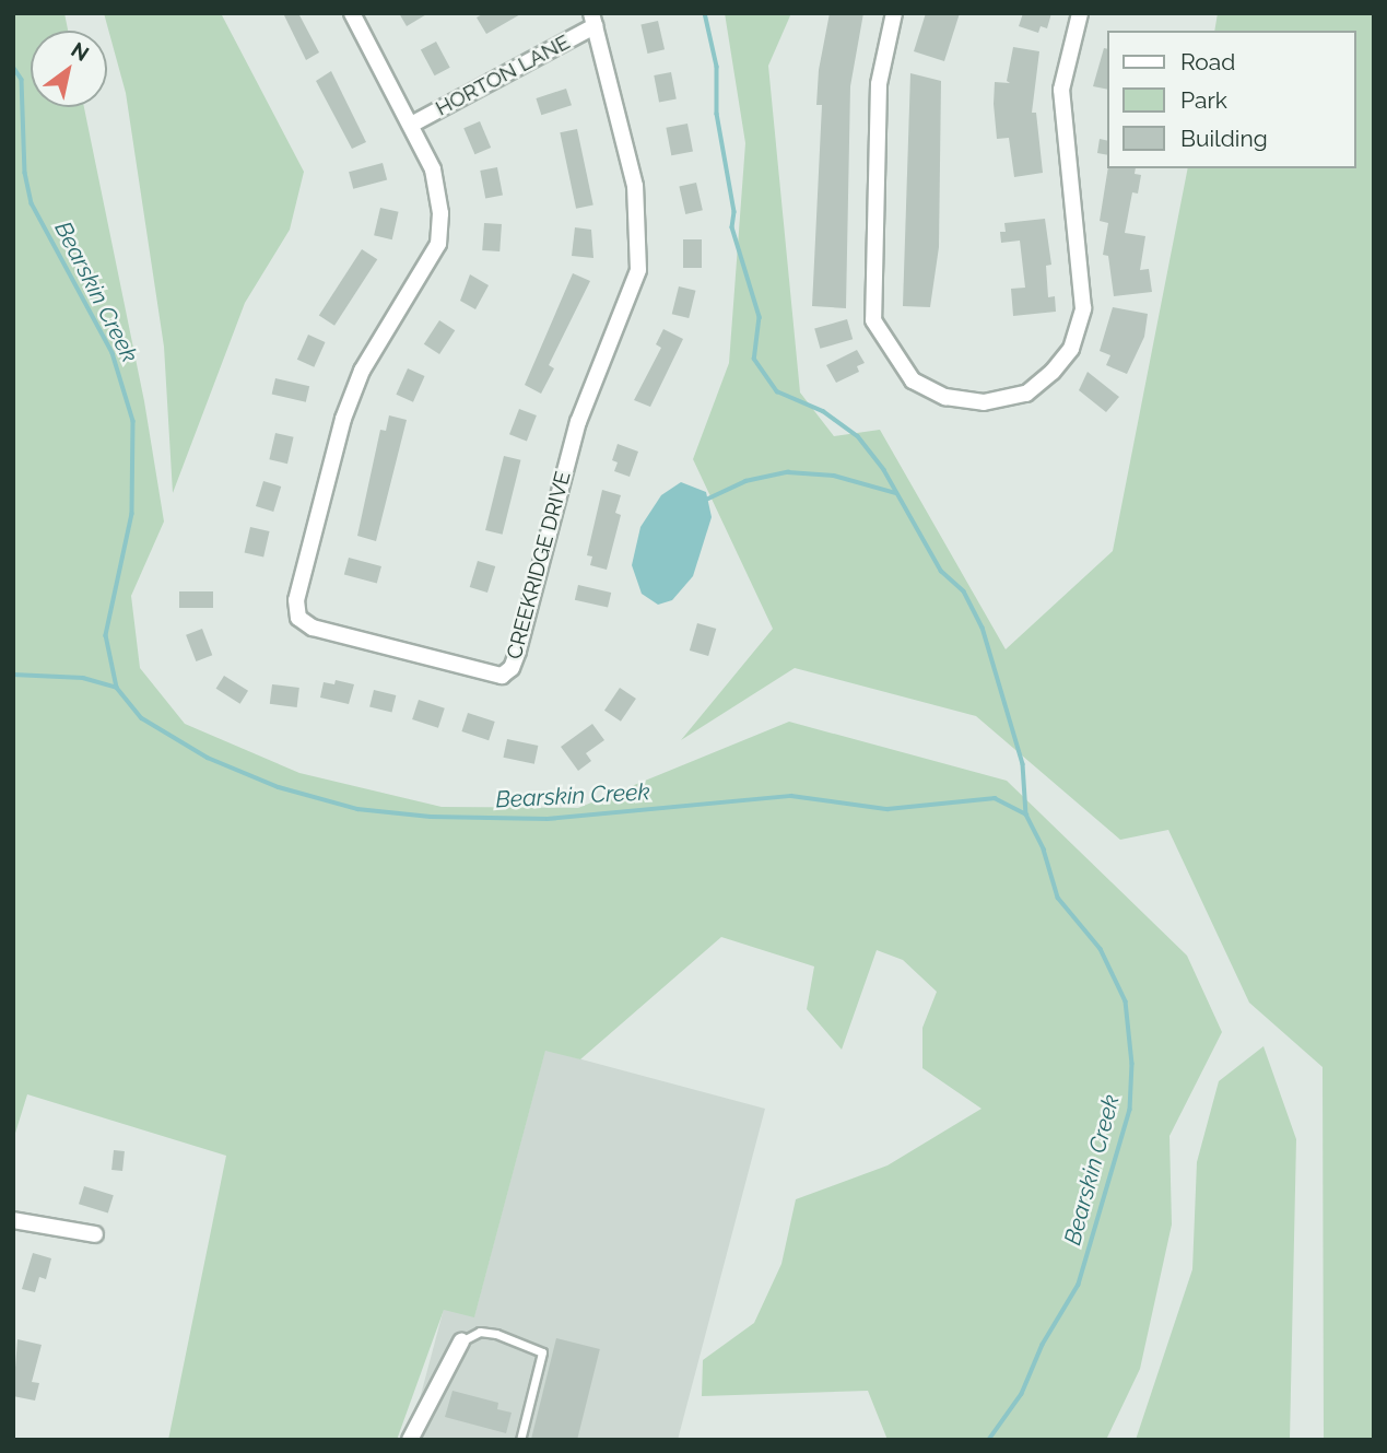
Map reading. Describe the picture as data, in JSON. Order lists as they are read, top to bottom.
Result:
{
  "streets": {
    "street": ["HORTON LANE", "CREEKRIDGE DRIVE"]
  },
  "crossings": [
    ["HORTON LANE", "CREEKRIDGE DRIVE"]
  ],
  "water": ["Bearskin Creek"],
  "legend": ["Road", "Park", "Building"],
  "north": "top right"
}
